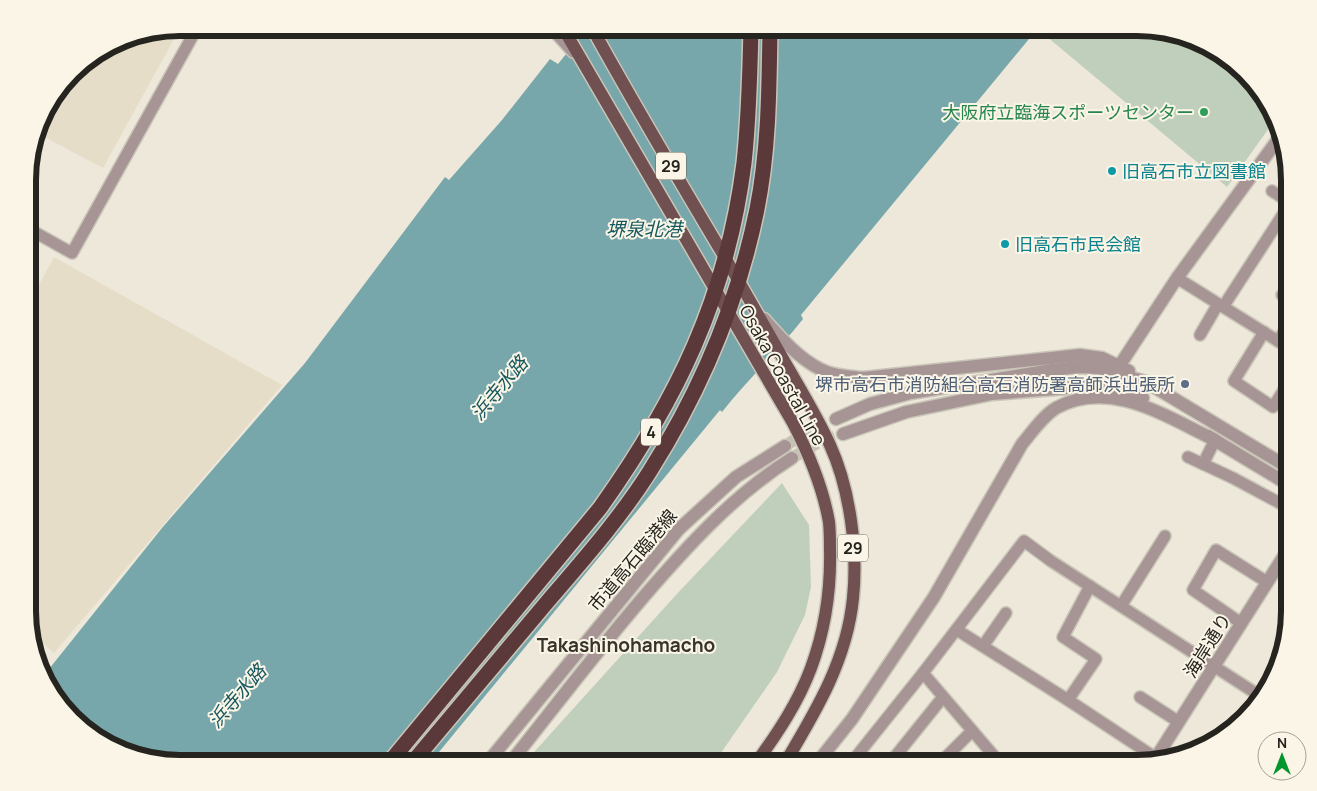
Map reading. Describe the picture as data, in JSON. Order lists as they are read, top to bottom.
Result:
{
  "streets": {
    "highway": ["4"],
    "main road": ["29", "Osaka Coastal Line"],
    "street": ["市道高石臨港線", "海岸通り"]
  },
  "districts": ["Takashinohamacho"],
  "water": ["堺泉北港", "浜寺水路"],
  "places": [
    "大阪府立臨海スポーツセンター",
    "旧高石市立図書館",
    "旧高石市民会館",
    "堺市高石市消防組合高石消防署高師浜出張所"
  ],
  "north": "top"
}
